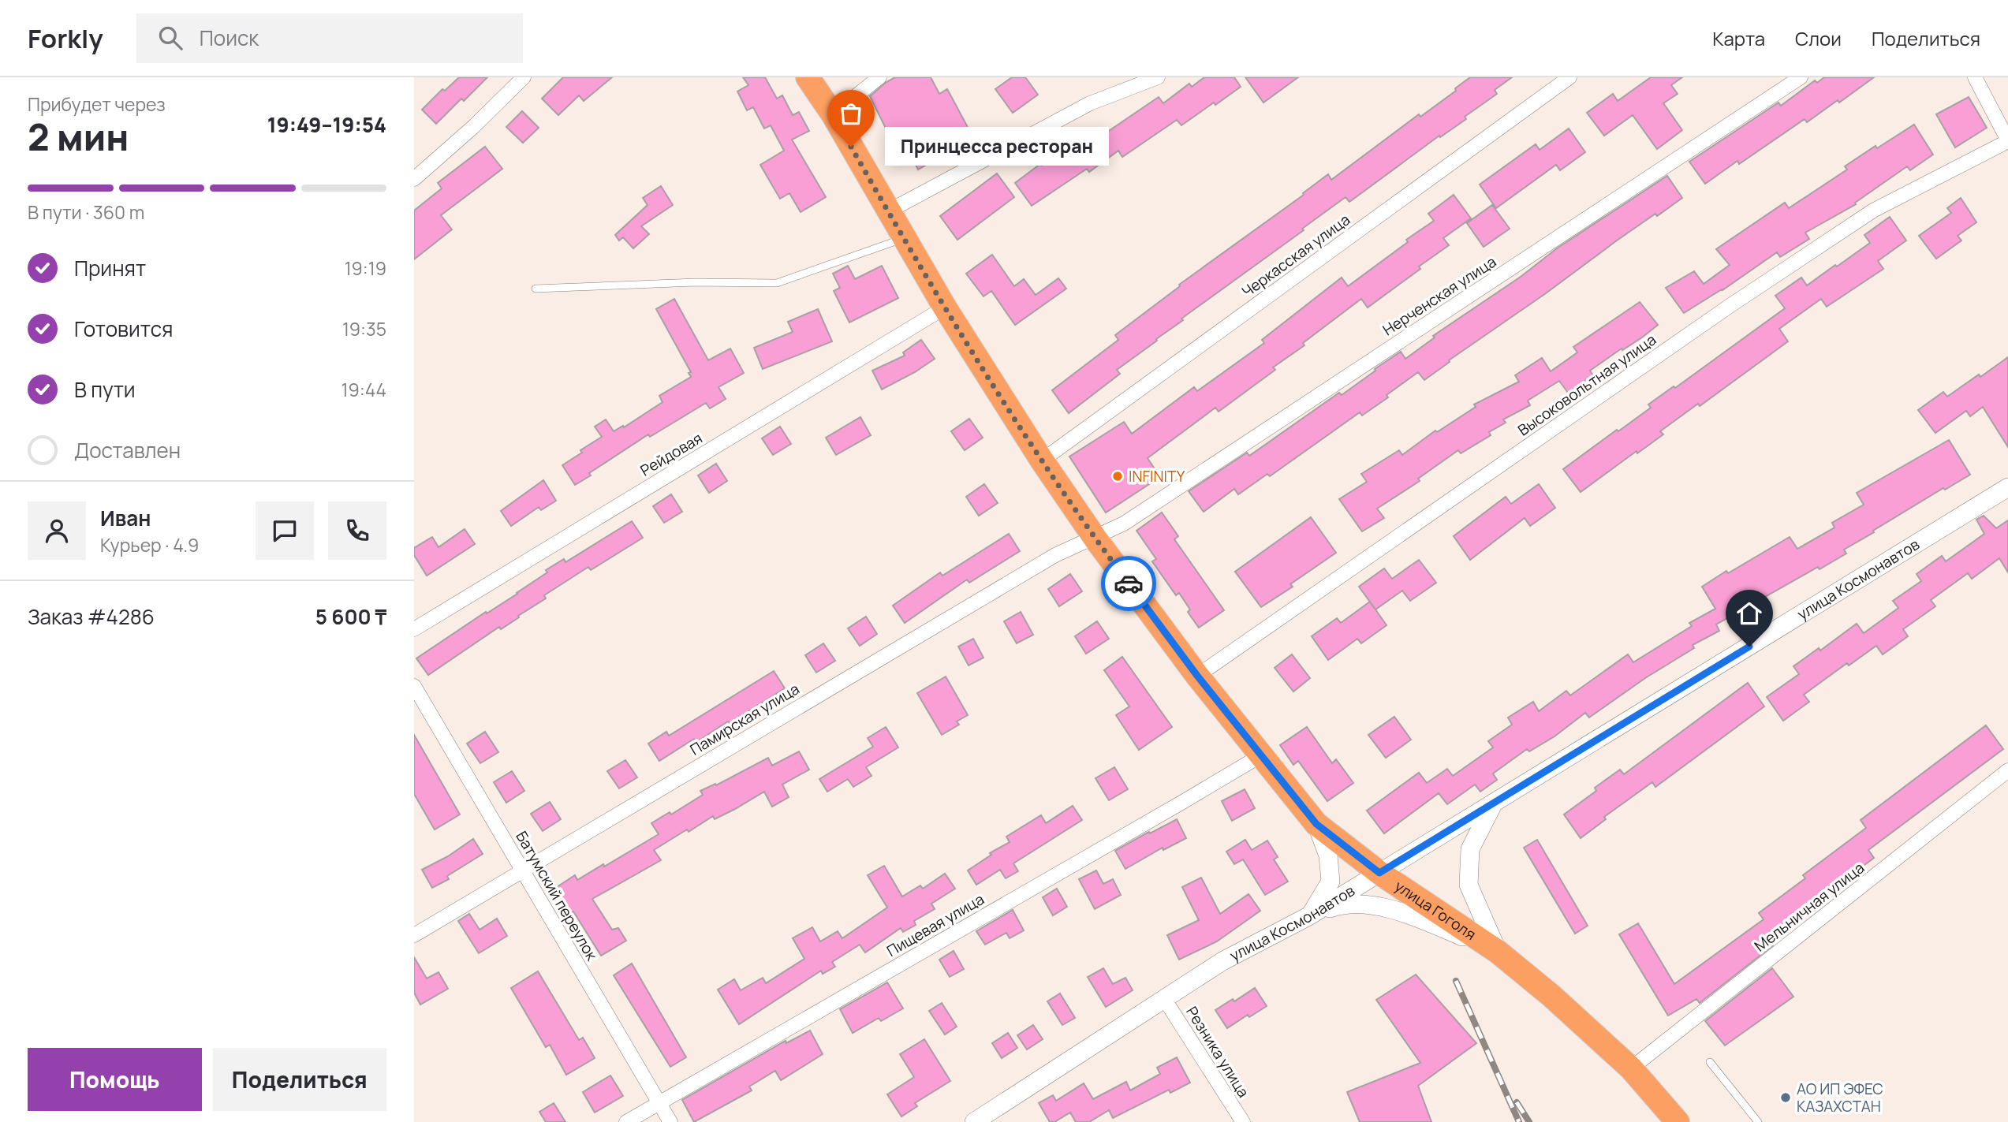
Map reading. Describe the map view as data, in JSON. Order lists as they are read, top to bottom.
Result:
{
  "streets": {
    "highway": ["улица Гоголя"],
    "street": [
      "Черкасская улица",
      "Нерченская улица",
      "Высоковольтная улица",
      "Рейдовая",
      "улица Космонавтов",
      "Памирская улица",
      "Батумский переулок",
      "Мельничная улица",
      "Пищевая улица",
      "Резника улица"
    ]
  },
  "crossings": [
    ["Черкасская улица", "улица Гоголя"],
    ["Нерченская улица", "Памирская улица"],
    ["Нерченская улица", "улица Гоголя"],
    ["Высоковольтная улица", "улица Гоголя"],
    ["Рейдовая", "улица Гоголя"],
    ["улица Космонавтов", "улица Гоголя"],
    ["улица Космонавтов", "Резника улица"],
    ["Памирская улица", "Батумский переулок"],
    ["Памирская улица", "улица Гоголя"],
    ["Батумский переулок", "Пищевая улица"],
    ["Мельничная улица", "улица Гоголя"],
    ["улица Гоголя", "Пищевая улица"]
  ],
  "places": ["Принцесса ресторан", "INFINITY", "АО ИП ЭФЕС КАЗАХСТАН"],
  "page": {
    "header": "Forkly",
    "search": "Поиск",
    "nav": ["Карта", "Слои", "Поделиться"],
    "heading": ["2 мин", "Прибудет через", "19:49–19:54"],
    "panel": [
      "Иван",
      "Курьер · 4.9",
      "Заказ #4286",
      "5 600 ₸"
    ],
    "bubble": "Принцесса ресторан",
    "bar": "В пути · 360 m",
    "list": [
      ["Принят", "19:19"],
      ["Готовится", "19:35"],
      ["В пути", "19:44"],
      "Доставлен"
    ],
    "buttons": ["Помощь", "Поделиться"]
  }
}
